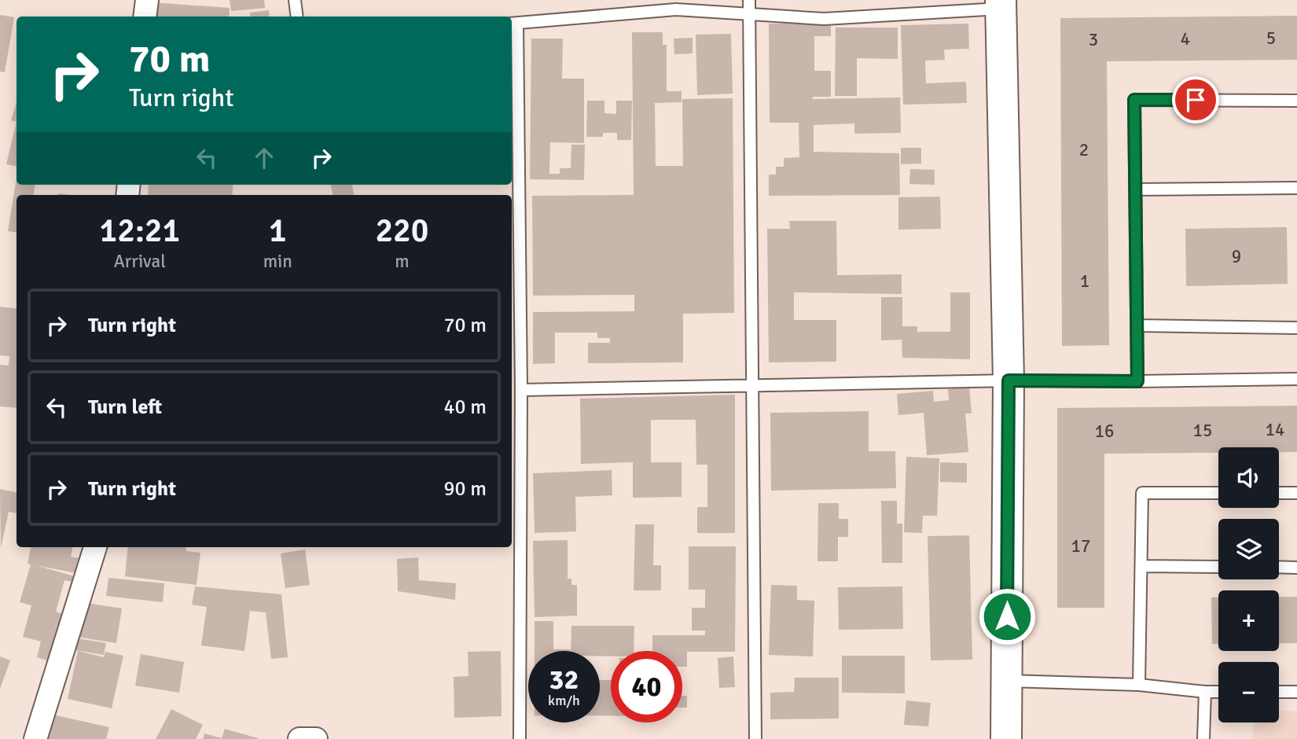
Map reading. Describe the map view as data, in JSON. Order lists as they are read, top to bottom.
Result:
{
  "house_numbers": [
    "5",
    "4",
    "3",
    "2",
    "9",
    "1",
    "14",
    "15",
    "16",
    "17"
  ],
  "page": {
    "turn": ["70 m", "Turn right"],
    "eta": [
      "12:21",
      "Arrival",
      "1",
      "min",
      "220",
      "m"
    ],
    "list": [
      {
        "name": "Turn right",
        "value": "70 m"
      },
      {
        "name": "Turn left",
        "value": "40 m"
      },
      {
        "name": "Turn right",
        "value": "90 m"
      }
    ],
    "map_buttons": ["+", "−"],
    "speed": "32 km/h",
    "limit": "40"
  }
}
